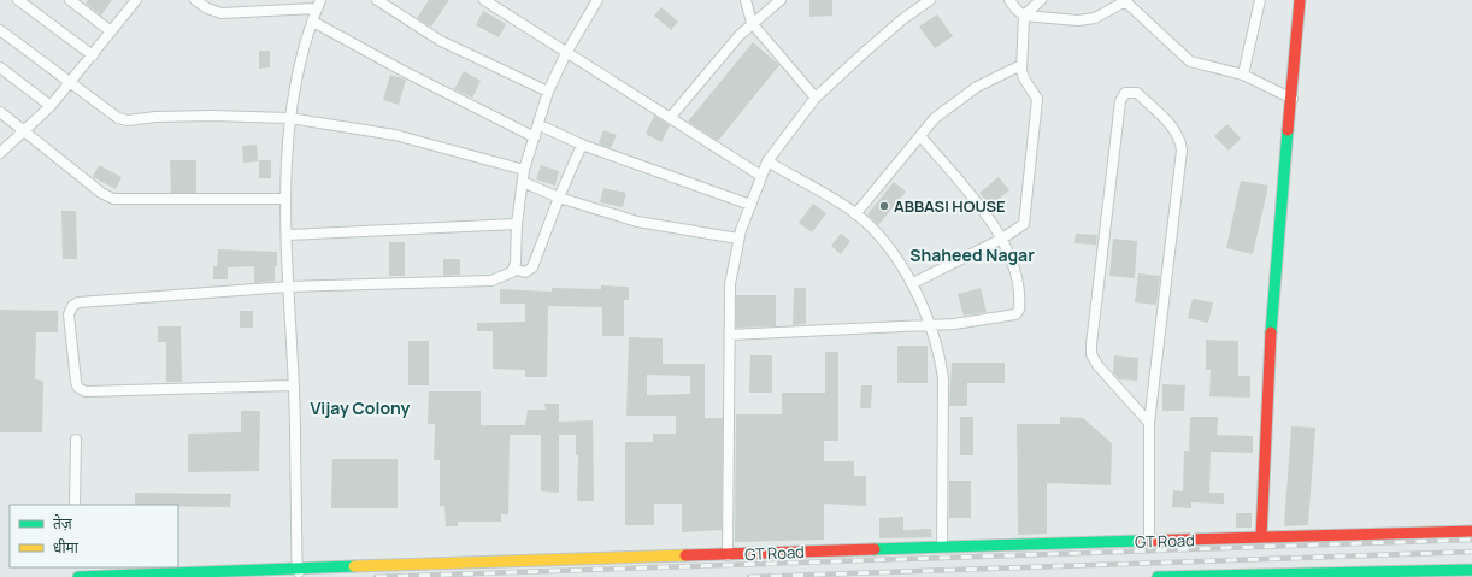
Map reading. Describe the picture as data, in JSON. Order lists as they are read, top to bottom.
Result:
{
  "streets": {
    "main road": ["GT Road"]
  },
  "districts": ["Shaheed Nagar", "Vijay Colony"],
  "places": ["ABBASI HOUSE"],
  "legend": ["तेज़", "धीमा"]
}
